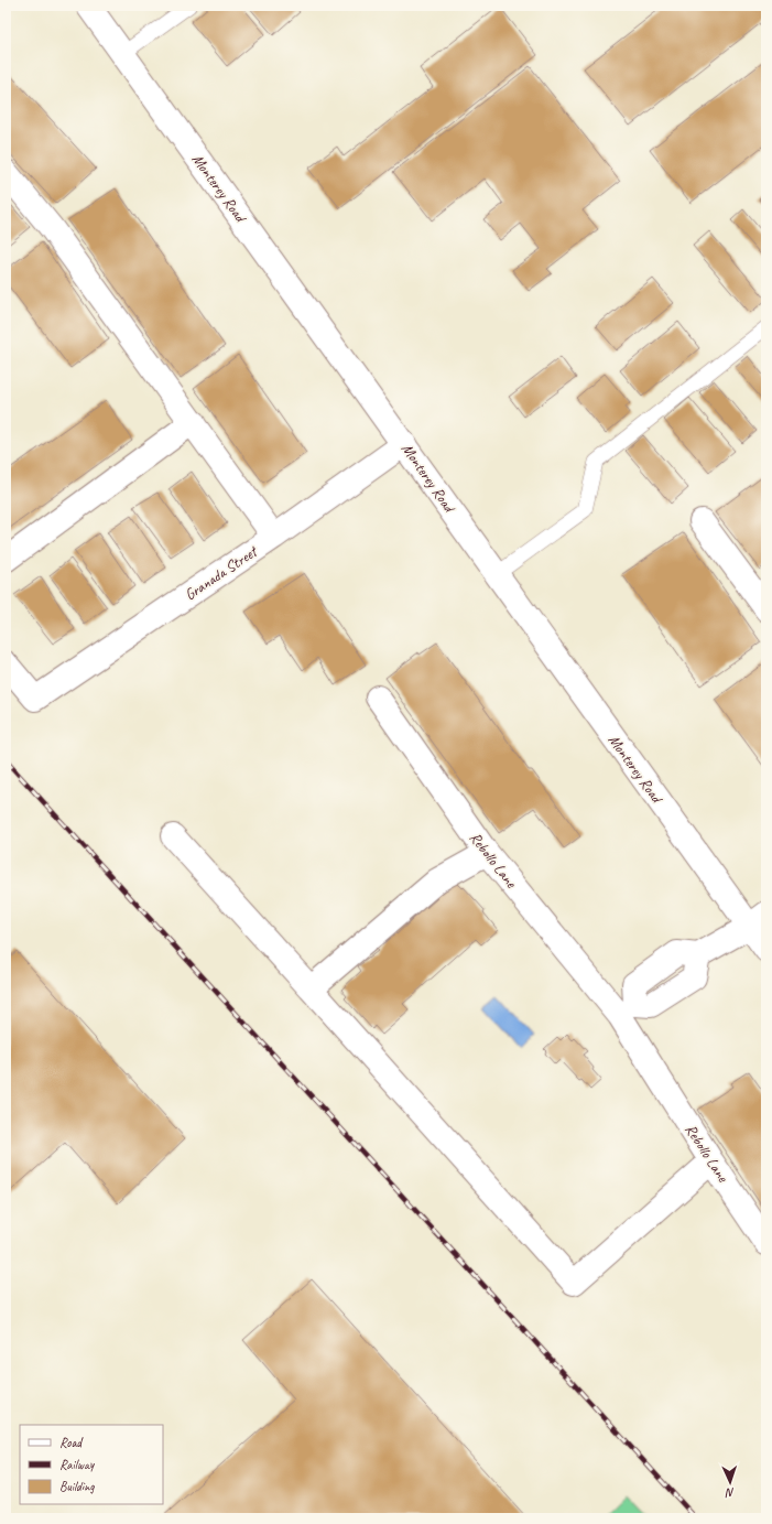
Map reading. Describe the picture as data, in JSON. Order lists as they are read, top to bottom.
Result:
{
  "streets": {
    "street": ["Monterey Road", "Granada Street", "Rebollo Lane"]
  },
  "crossings": [
    ["Monterey Road", "Granada Street"]
  ],
  "legend": ["Road", "Railway", "Building"],
  "north": "bottom"
}
